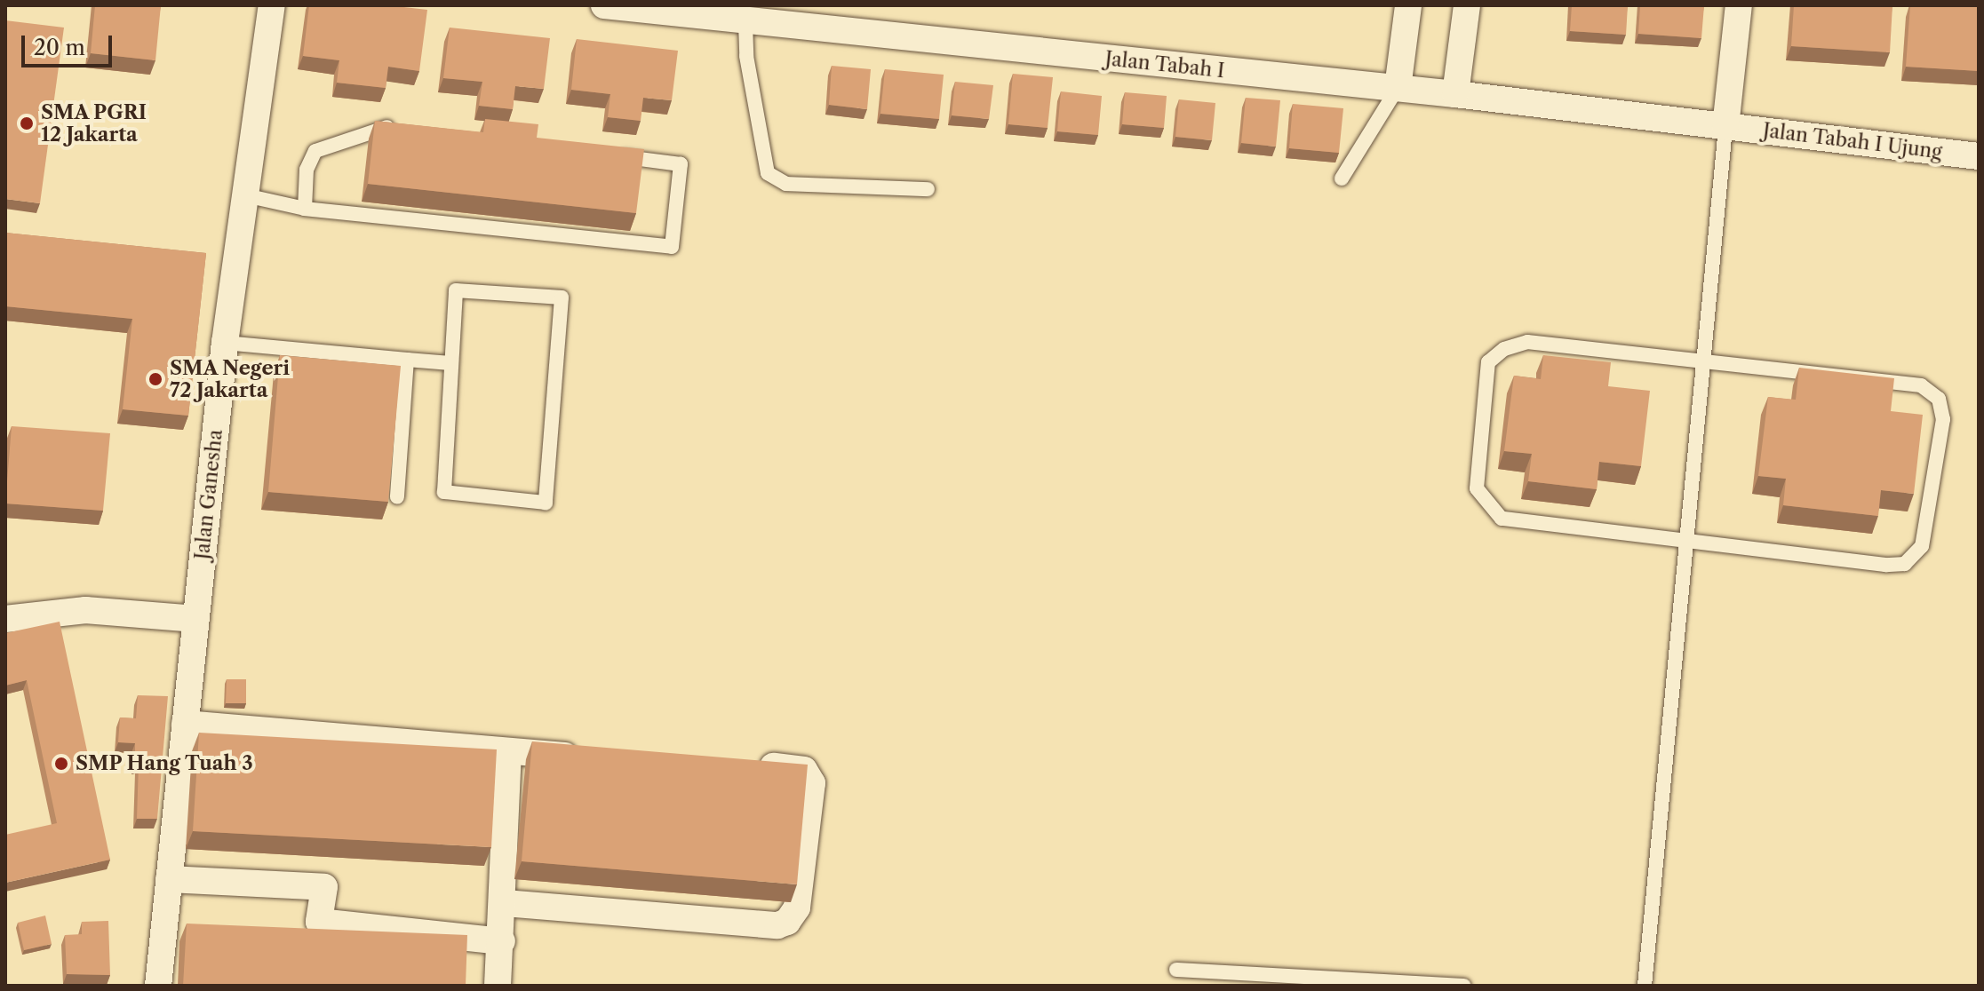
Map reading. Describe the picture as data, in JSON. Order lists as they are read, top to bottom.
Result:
{
  "streets": {
    "street": ["Jalan Tabah I", "Jalan Tabah I Ujung", "Jalan Ganesha"]
  },
  "crossings": [
    ["Jalan Tabah I", "Jalan Tabah I Ujung"]
  ],
  "places": ["SMA PGRI 12 Jakarta", "SMA Negeri 72 Jakarta", "SMP Hang Tuah 3"],
  "scale_bar": "20 m"
}
